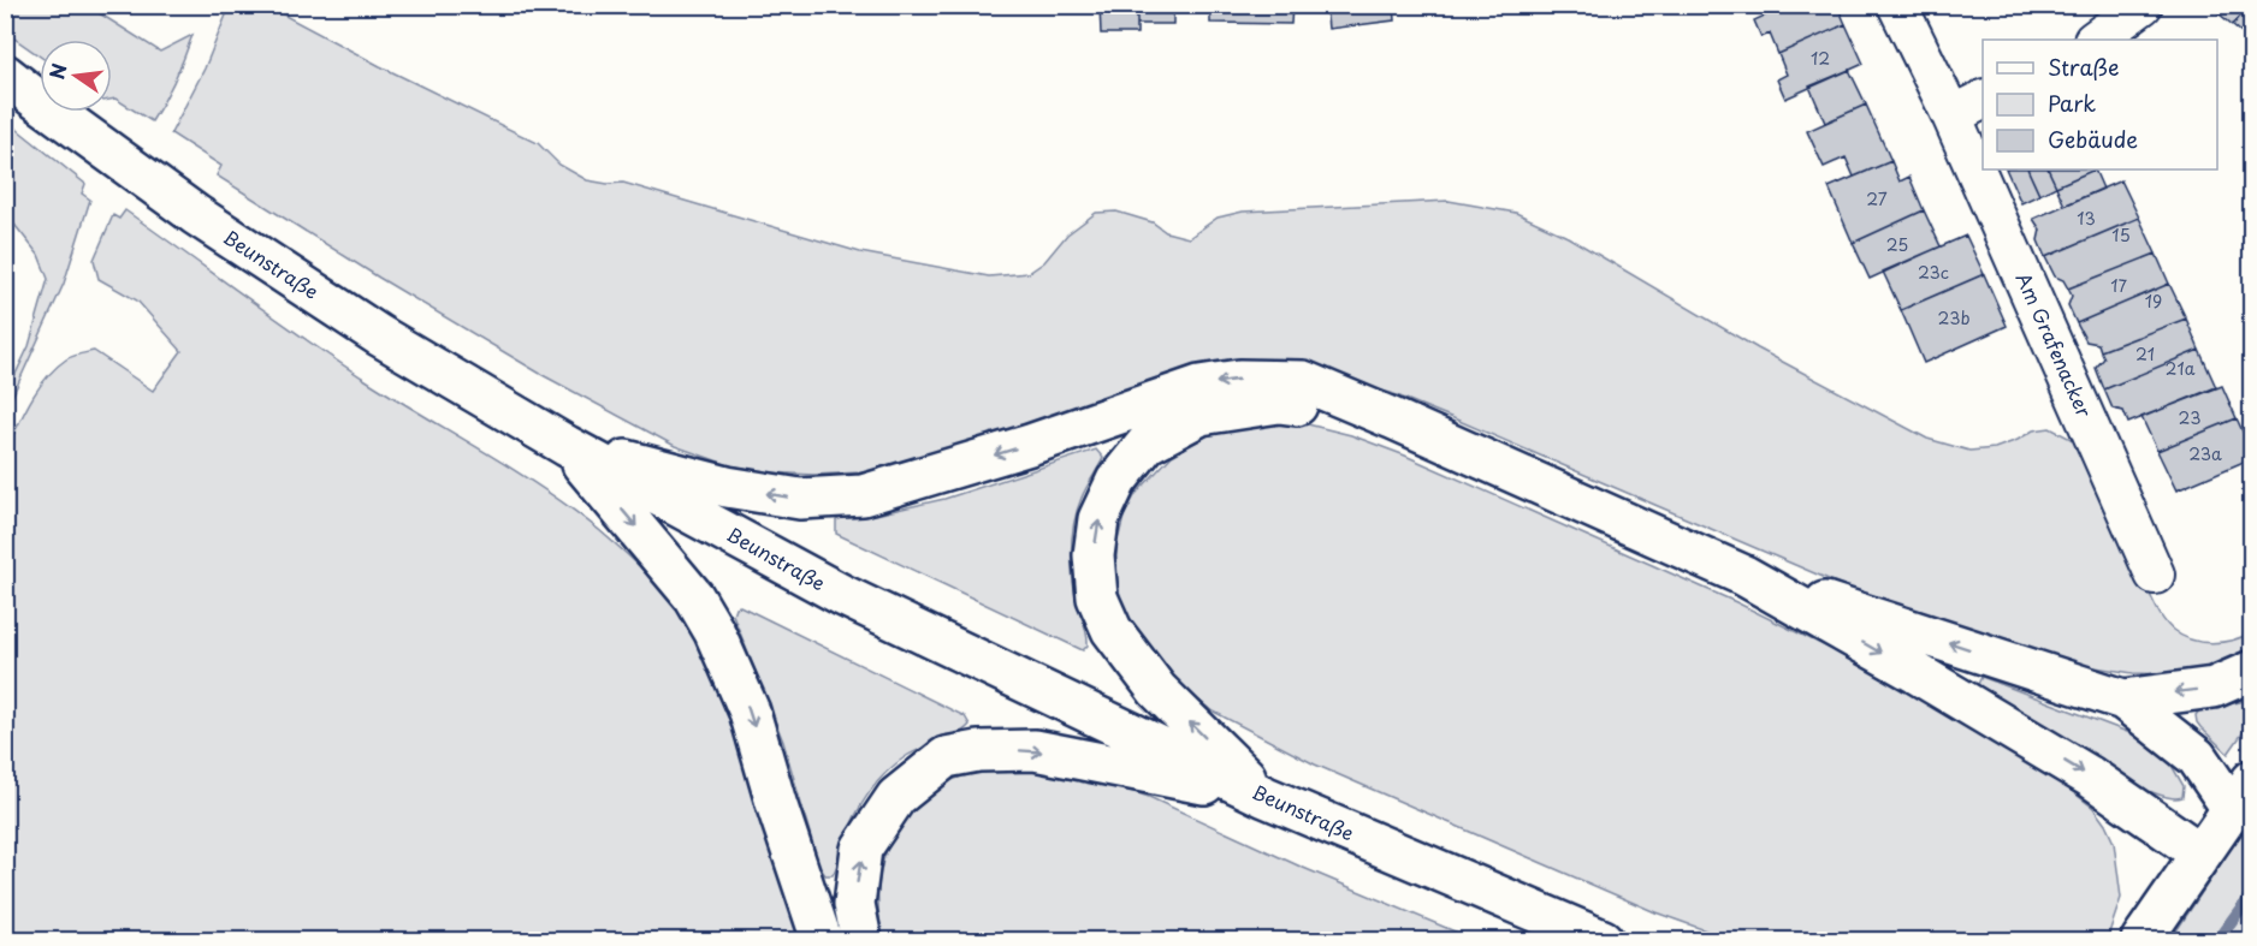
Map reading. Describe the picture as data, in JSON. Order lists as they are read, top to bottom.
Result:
{
  "streets": {
    "main road": ["Beunstraße"],
    "street": ["Am Grafenacker"]
  },
  "house_numbers": [
    "12",
    "27",
    "13",
    "15",
    "25",
    "23c",
    "17",
    "19",
    "23b",
    "21",
    "21a",
    "23",
    "23a"
  ],
  "legend": ["Straße", "Park", "Gebäude"],
  "north": "left"
}
